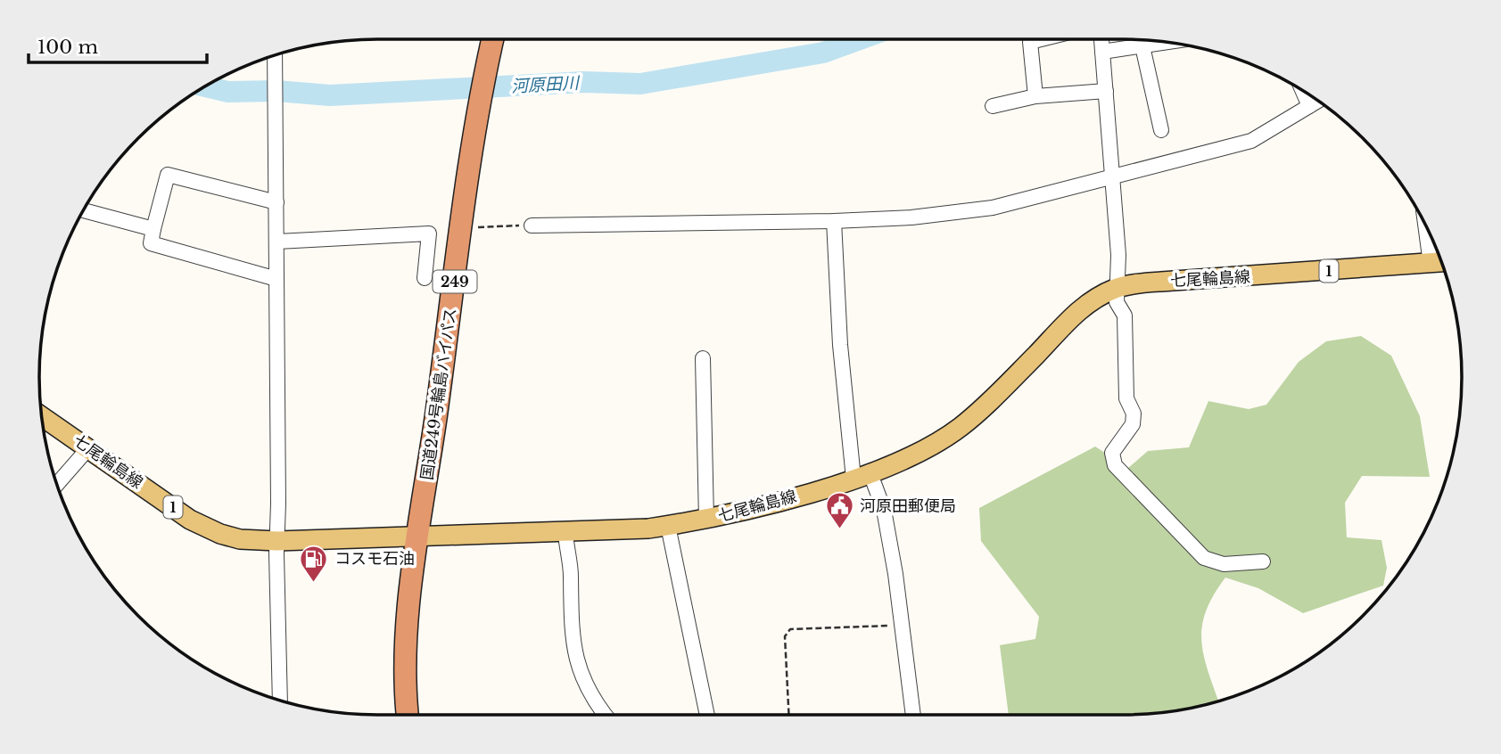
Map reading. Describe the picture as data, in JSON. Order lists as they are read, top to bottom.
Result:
{
  "streets": {
    "highway": ["249", "国道249号輪島バイパス"],
    "main road": ["1", "七尾輪島線"]
  },
  "crossings": [
    ["七尾輪島線", "国道249号輪島バイパス"]
  ],
  "water": ["河原田川"],
  "places": {
    "public building": ["河原田郵便局"],
    "fuel station": ["コスモ石油"]
  },
  "scale_bar": "100 m"
}
